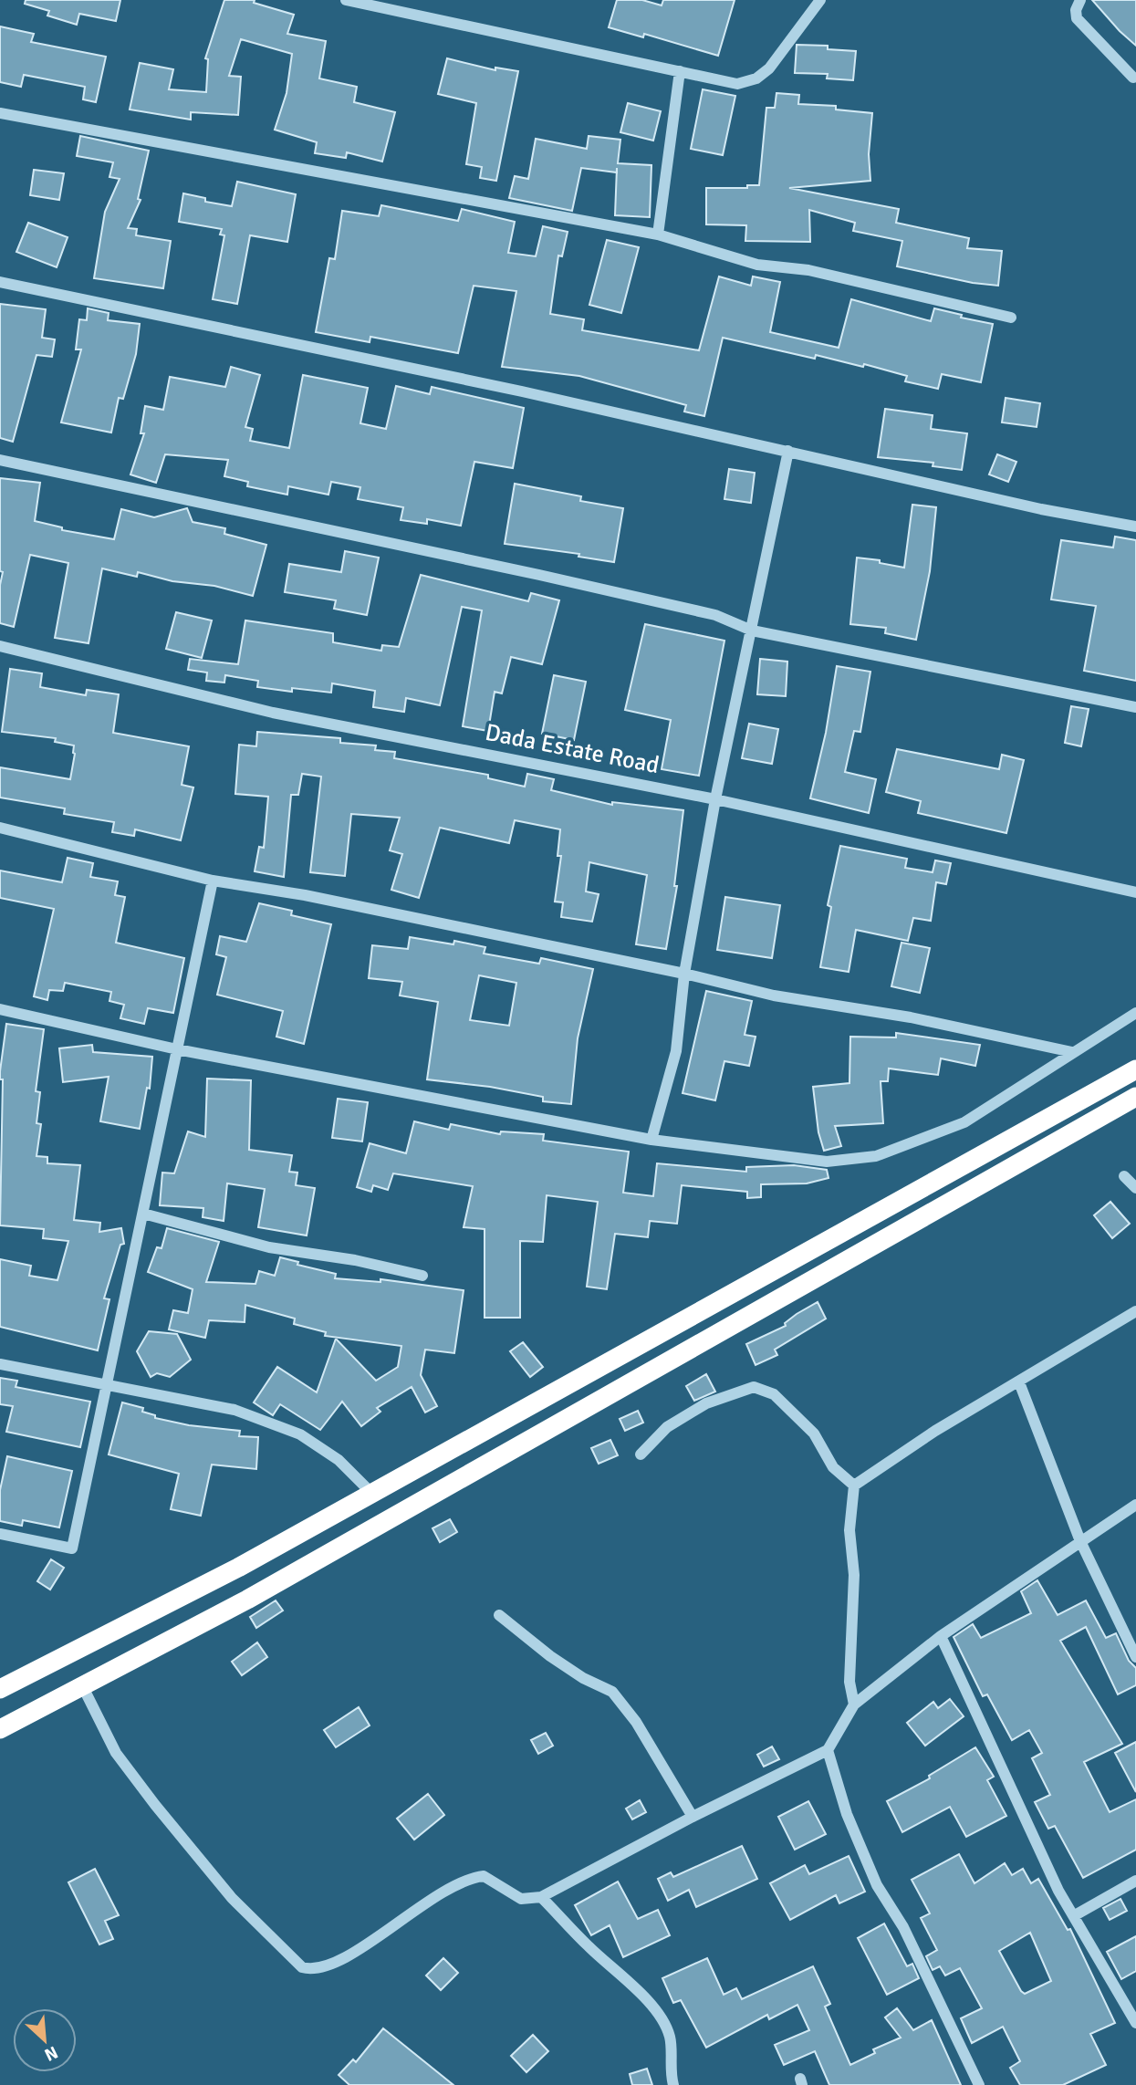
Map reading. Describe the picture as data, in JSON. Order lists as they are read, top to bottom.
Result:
{
  "streets": {
    "street": ["Dada Estate Road"]
  },
  "north": "bottom right"
}
